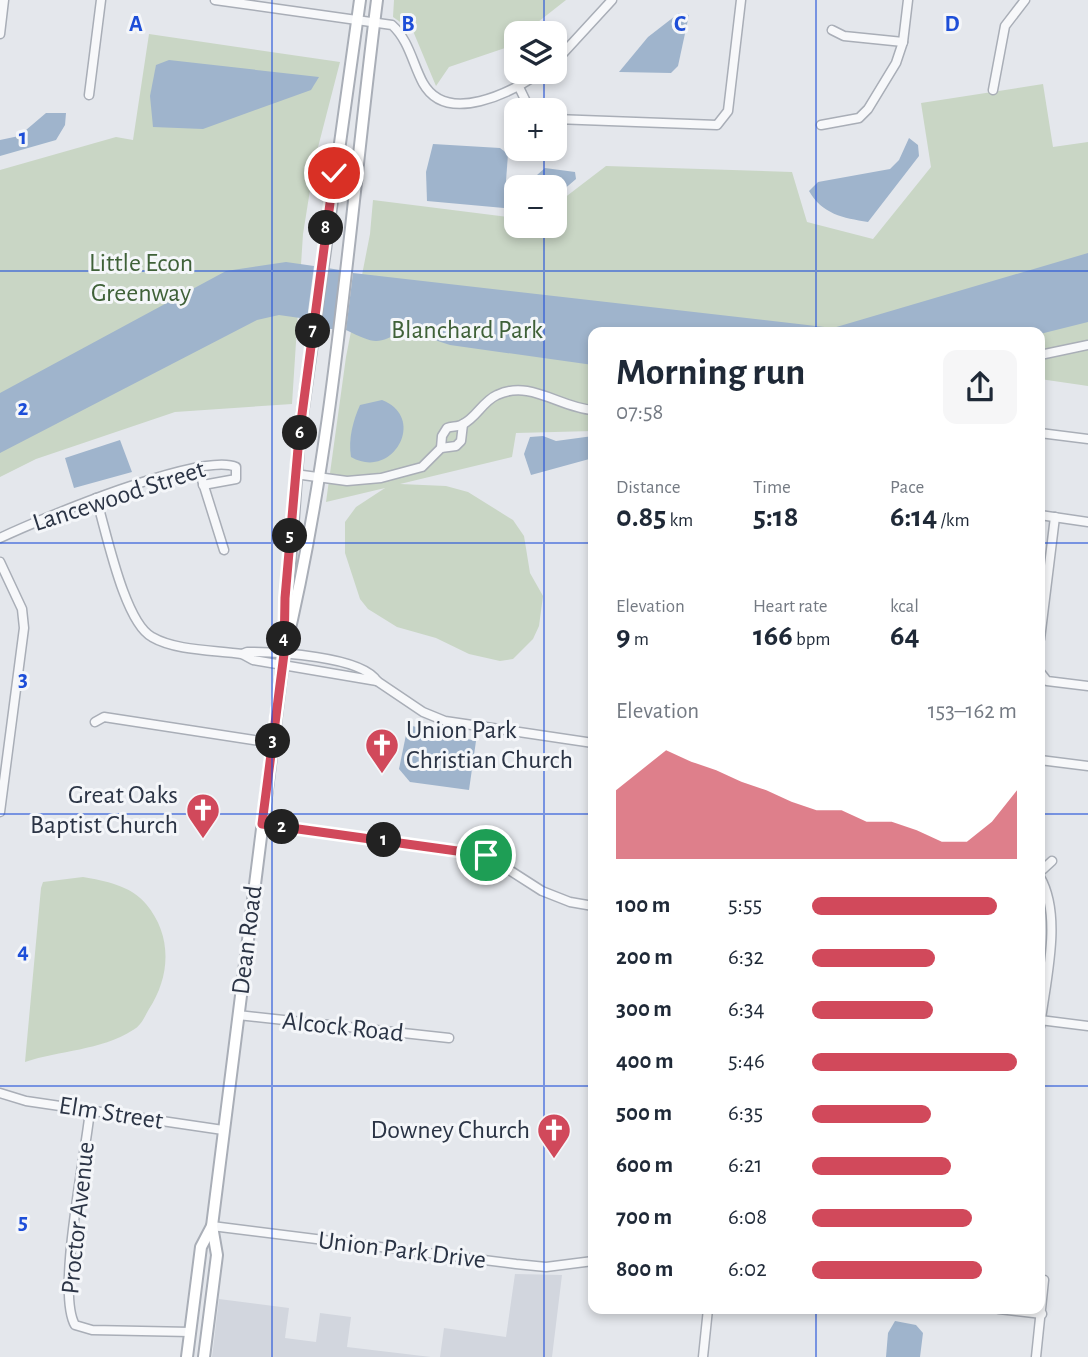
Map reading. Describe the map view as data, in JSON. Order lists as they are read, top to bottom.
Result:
{
  "streets": {
    "main road": ["Dean Road"],
    "street": [
      "Lancewood Street",
      "Alcock Road",
      "Elm Street",
      "Proctor Avenue",
      "Union Park Drive"
    ]
  },
  "crossings": [
    ["Dean Road", "Alcock Road"],
    ["Dean Road", "Elm Street"],
    ["Dean Road", "Proctor Avenue"],
    ["Dean Road", "Union Park Drive"],
    ["Elm Street", "Proctor Avenue"]
  ],
  "parks": ["Little Econ Greenway", "Blanchard Park"],
  "places": {
    "church": ["Union Park Christian Church", "Great Oaks Baptist Church", "Downey Church"]
  },
  "page": {
    "map_buttons": ["+", "−"],
    "pins": [
      "8",
      "7",
      "6",
      "5",
      "4",
      "3",
      "2",
      "1"
    ],
    "heading": ["Morning run", "07:58"],
    "stats": [
      ["Distance", "0.85 km"],
      ["Time", "5:18"],
      ["Pace", "6:14 /km"],
      ["Elevation", "9 m"],
      ["Heart rate", "166 bpm"],
      ["kcal", "64"]
    ],
    "chart": ["Elevation", "153–162 m"],
    "list": [
      {
        "name": "100 m",
        "note": "5:55"
      },
      {
        "name": "200 m",
        "note": "6:32"
      },
      {
        "name": "300 m",
        "note": "6:34"
      },
      {
        "name": "400 m",
        "note": "5:46"
      },
      {
        "name": "500 m",
        "note": "6:35"
      },
      {
        "name": "600 m",
        "note": "6:21"
      },
      {
        "name": "700 m",
        "note": "6:08"
      },
      {
        "name": "800 m",
        "note": "6:02"
      }
    ]
  },
  "grid": {
    "columns": [
      "A",
      "B",
      "C",
      "D"
    ],
    "rows": [
      "1",
      "2",
      "3",
      "4",
      "5"
    ]
  }
}
